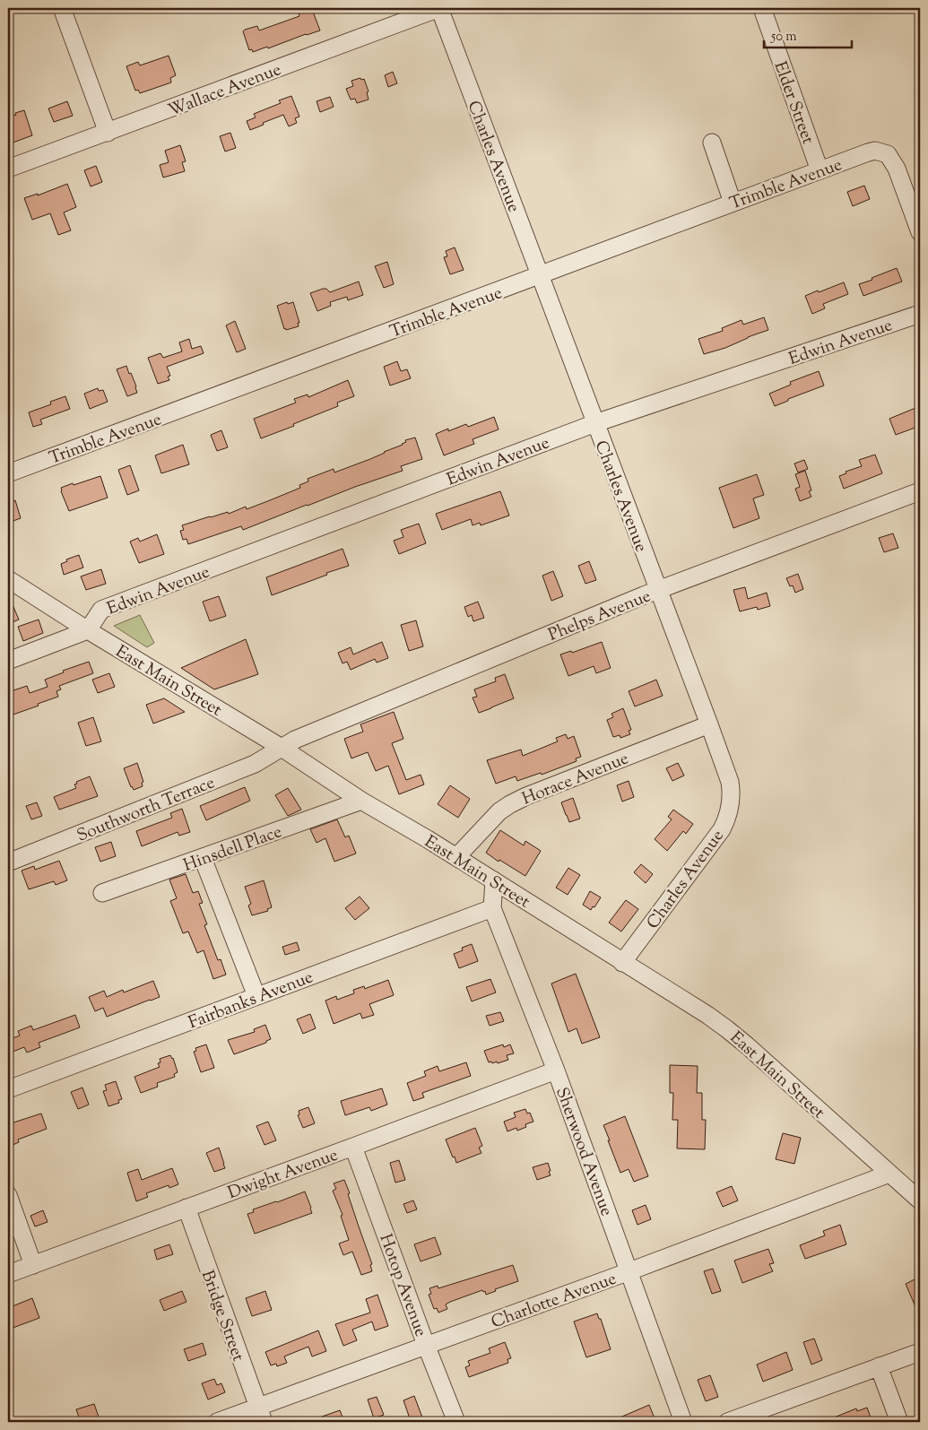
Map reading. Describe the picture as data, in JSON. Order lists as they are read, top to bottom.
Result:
{
  "streets": {
    "street": [
      "Wallace Avenue",
      "Elder Street",
      "Charles Avenue",
      "Trimble Avenue",
      "Edwin Avenue",
      "Phelps Avenue",
      "East Main Street",
      "Horace Avenue",
      "Southworth Terrace",
      "Hinsdell Place",
      "Fairbanks Avenue",
      "Sherwood Avenue",
      "Dwight Avenue",
      "Hotop Avenue",
      "Charlotte Avenue",
      "Bridge Street"
    ]
  },
  "crossings": [
    ["Wallace Avenue", "Charles Avenue"],
    ["Elder Street", "Trimble Avenue"],
    ["Charles Avenue", "Trimble Avenue"],
    ["Charles Avenue", "Edwin Avenue"],
    ["Charles Avenue", "Phelps Avenue"],
    ["Charles Avenue", "East Main Street"],
    ["Charles Avenue", "Horace Avenue"],
    ["Edwin Avenue", "East Main Street"],
    ["Phelps Avenue", "East Main Street"],
    ["Phelps Avenue", "Southworth Terrace"],
    ["East Main Street", "Horace Avenue"],
    ["East Main Street", "Southworth Terrace"],
    ["East Main Street", "Hinsdell Place"],
    ["East Main Street", "Sherwood Avenue"],
    ["East Main Street", "Charlotte Avenue"],
    ["Fairbanks Avenue", "Sherwood Avenue"],
    ["Sherwood Avenue", "Dwight Avenue"],
    ["Sherwood Avenue", "Charlotte Avenue"],
    ["Dwight Avenue", "Hotop Avenue"],
    ["Dwight Avenue", "Bridge Street"],
    ["Hotop Avenue", "Charlotte Avenue"],
    ["Charlotte Avenue", "Bridge Street"]
  ],
  "scale_bar": "50 m"
}
